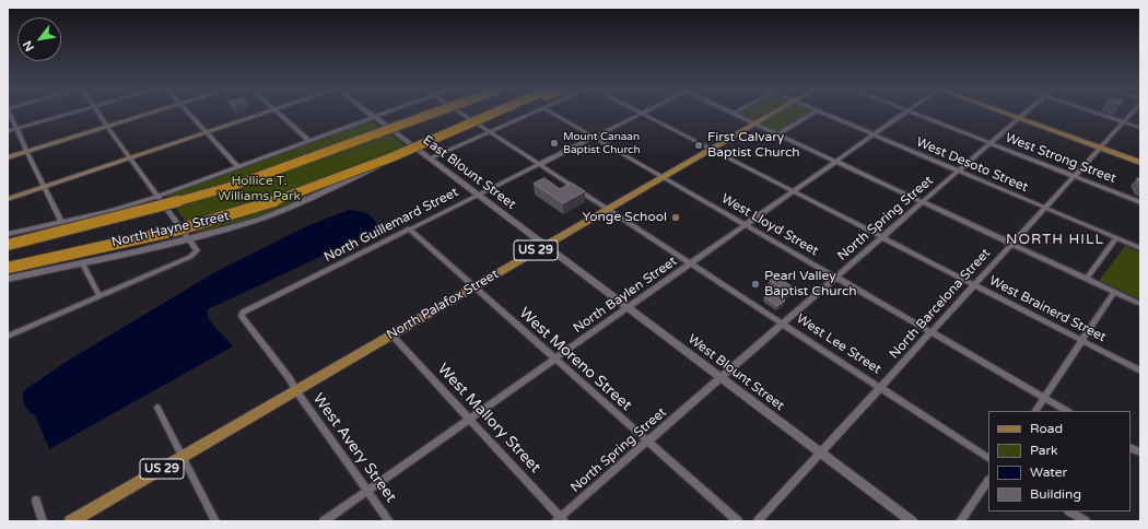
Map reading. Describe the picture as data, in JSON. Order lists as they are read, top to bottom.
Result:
{
  "streets": {
    "main road": ["US 29", "North Palafox Street"],
    "street": [
      "West Strong Street",
      "West Desoto Street",
      "East Blount Street",
      "North Spring Street",
      "North Guillemard Street",
      "West Lloyd Street",
      "North Hayne Street",
      "North Baylen Street",
      "North Barcelona Street",
      "West Brainerd Street",
      "West Lee Street",
      "West Moreno Street",
      "West Blount Street",
      "West Mallory Street",
      "West Avery Street"
    ]
  },
  "crossings": [
    ["West Strong Street", "North Spring Street"],
    ["West Strong Street", "North Barcelona Street"],
    ["West Desoto Street", "North Spring Street"],
    ["West Desoto Street", "North Baylen Street"],
    ["West Desoto Street", "North Barcelona Street"],
    ["East Blount Street", "North Guillemard Street"],
    ["East Blount Street", "North Hayne Street"],
    ["East Blount Street", "North Palafox Street"],
    ["East Blount Street", "West Blount Street"],
    ["North Spring Street", "West Lloyd Street"],
    ["North Spring Street", "West Brainerd Street"],
    ["North Spring Street", "West Lee Street"],
    ["North Spring Street", "West Moreno Street"],
    ["North Spring Street", "West Blount Street"],
    ["North Spring Street", "West Mallory Street"],
    ["North Guillemard Street", "West Lloyd Street"],
    ["North Guillemard Street", "West Lee Street"],
    ["North Guillemard Street", "West Moreno Street"],
    ["North Guillemard Street", "West Avery Street"],
    ["West Lloyd Street", "North Baylen Street"],
    ["West Lloyd Street", "North Barcelona Street"],
    ["West Lloyd Street", "North Palafox Street"],
    ["North Hayne Street", "West Lee Street"],
    ["North Baylen Street", "West Brainerd Street"],
    ["North Baylen Street", "West Lee Street"],
    ["North Baylen Street", "West Moreno Street"],
    ["North Baylen Street", "West Blount Street"],
    ["North Baylen Street", "West Mallory Street"],
    ["North Baylen Street", "West Avery Street"],
    ["North Barcelona Street", "West Brainerd Street"],
    ["North Barcelona Street", "West Lee Street"],
    ["North Barcelona Street", "West Blount Street"],
    ["North Palafox Street", "West Brainerd Street"],
    ["North Palafox Street", "West Lee Street"],
    ["North Palafox Street", "West Moreno Street"],
    ["North Palafox Street", "West Blount Street"],
    ["North Palafox Street", "West Mallory Street"],
    ["North Palafox Street", "West Avery Street"]
  ],
  "districts": ["NORTH HILL"],
  "parks": ["Hollice T. Williams Park"],
  "places": [
    "Mount Canaan Baptist Church",
    "First Calvary Baptist Church",
    "Yonge School",
    "Pearl Valley Baptist Church"
  ],
  "legend": [
    "Road",
    "Park",
    "Water",
    "Building"
  ],
  "north": "bottom left"
}
